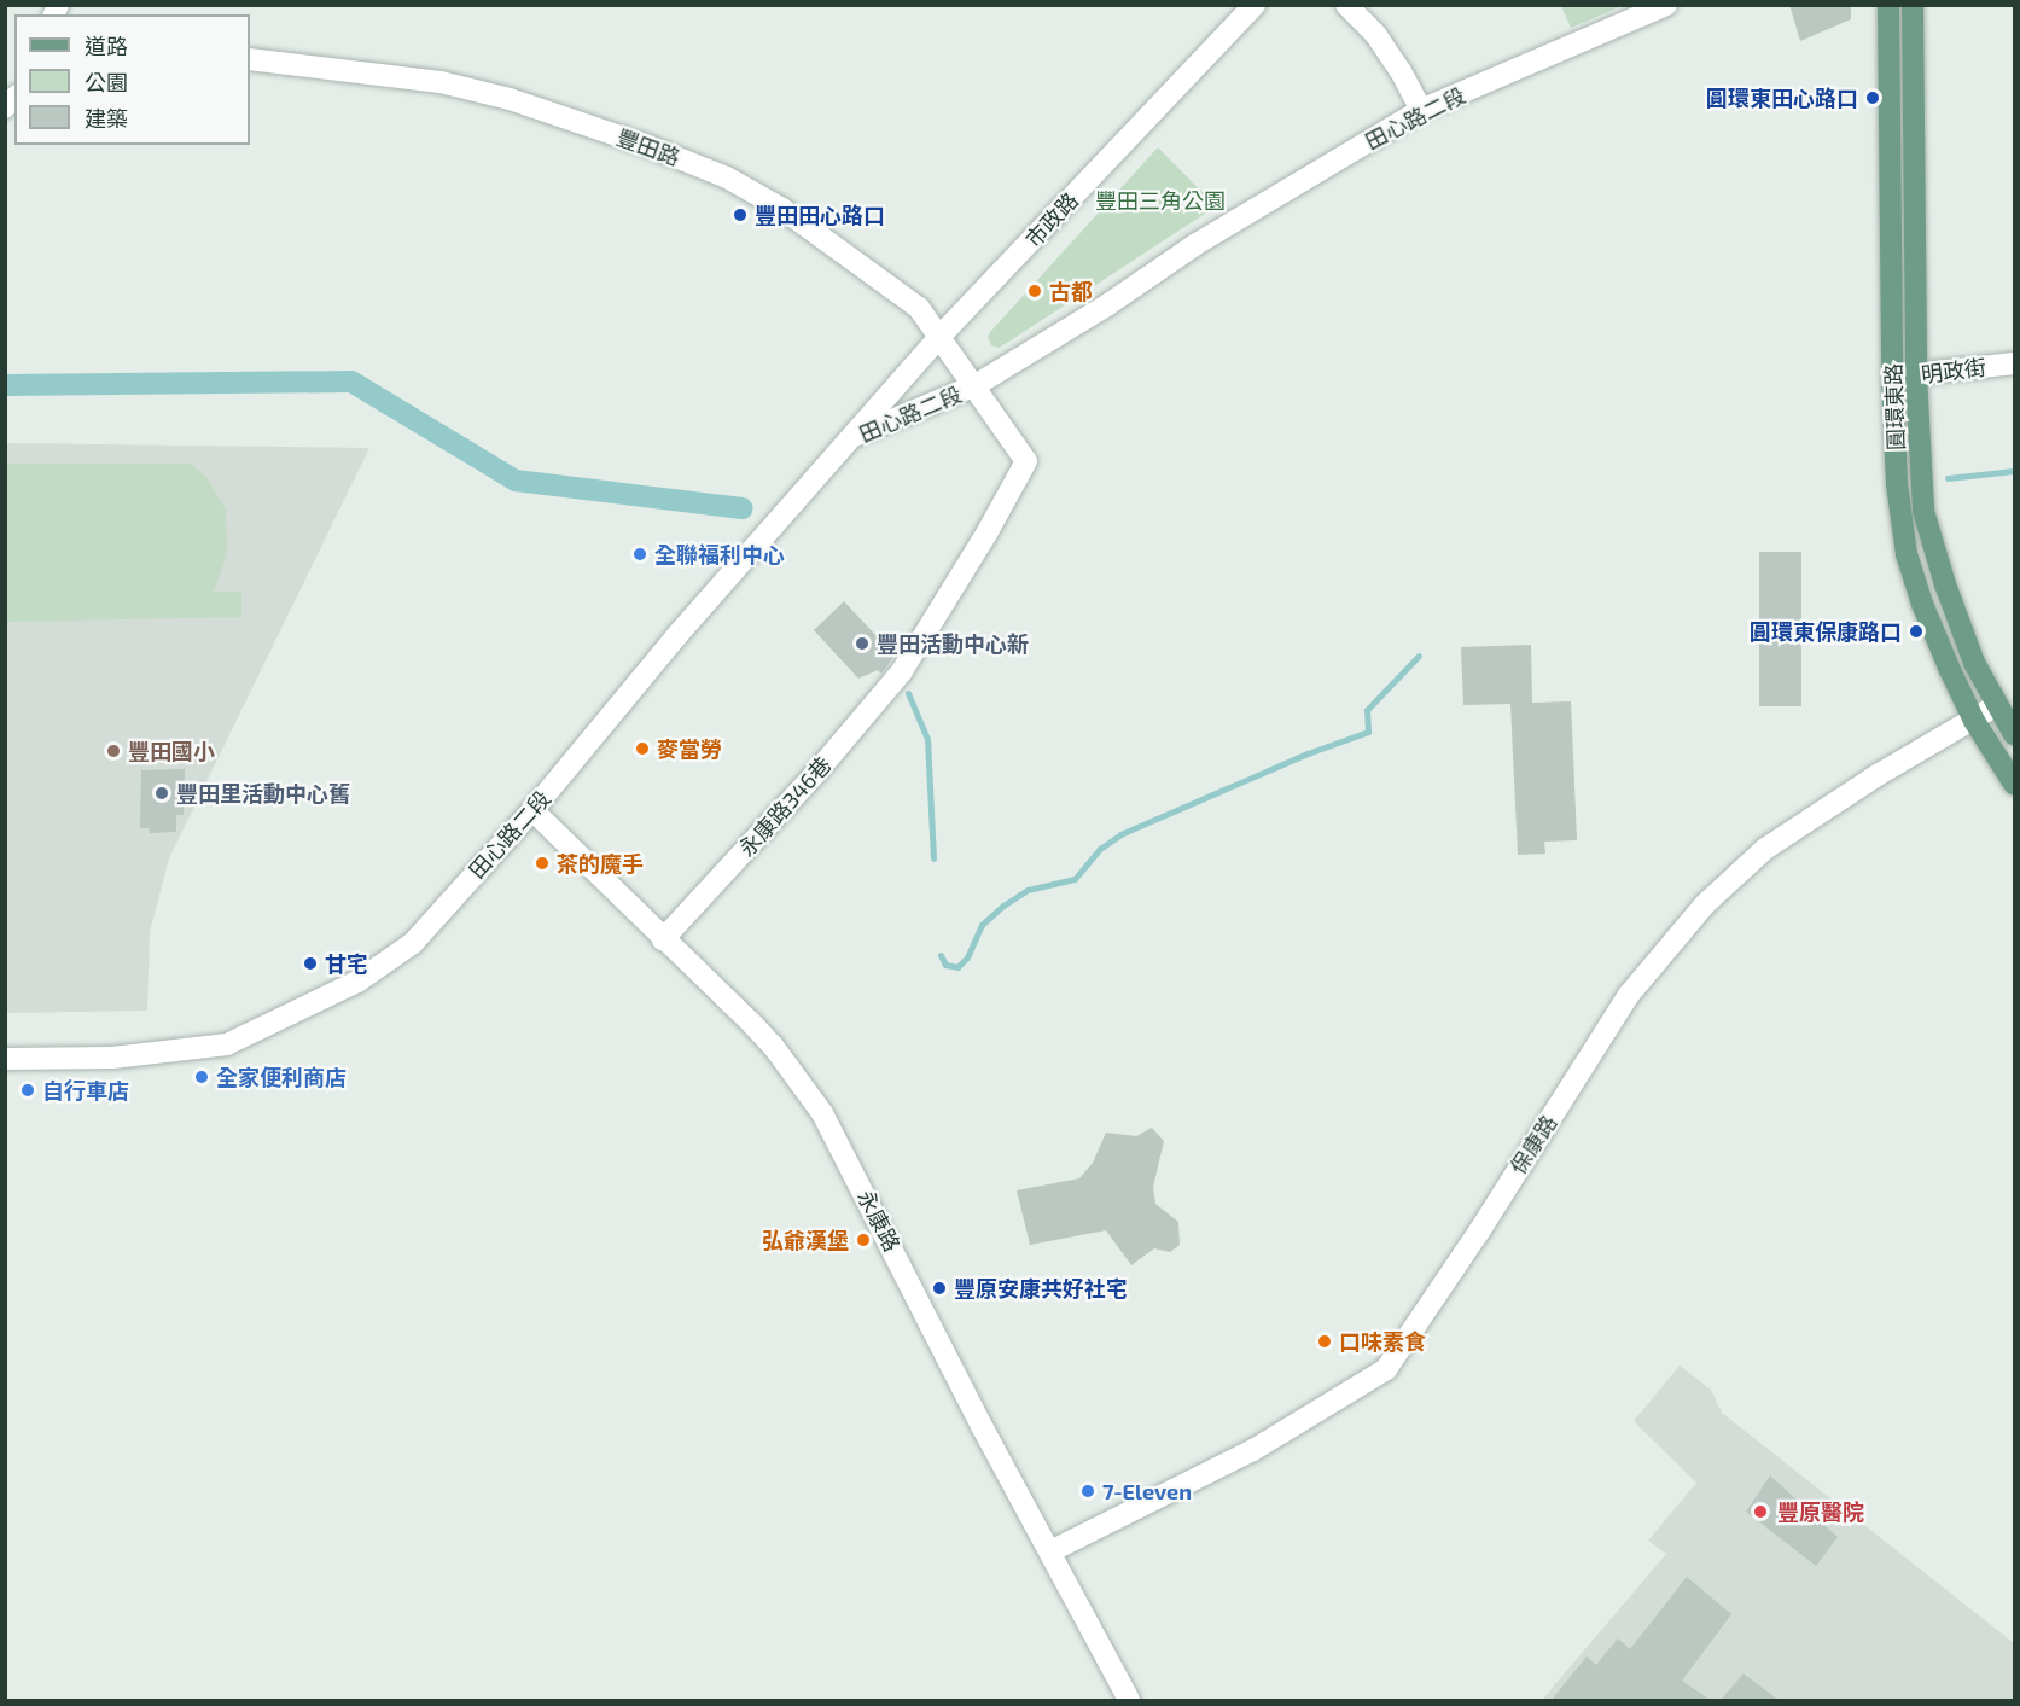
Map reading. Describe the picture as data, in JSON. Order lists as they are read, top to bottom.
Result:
{
  "streets": {
    "main road": ["圓環東路"],
    "street": [
      "田心路二段",
      "豐田路",
      "市政路",
      "明政街",
      "永康路346巷",
      "保康路",
      "永康路"
    ]
  },
  "crossings": [
    ["田心路二段", "豐田路"],
    ["田心路二段", "市政路"],
    ["田心路二段", "永康路346巷"],
    ["田心路二段", "永康路"],
    ["豐田路", "市政路"],
    ["豐田路", "永康路346巷"],
    ["明政街", "圓環東路"],
    ["圓環東路", "保康路"],
    ["永康路346巷", "永康路"],
    ["保康路", "永康路"]
  ],
  "parks": ["豐田三角公園"],
  "places": [
    "圓環東田心路口",
    "豐田田心路口",
    "古都",
    "全聯福利中心",
    "圓環東保康路口",
    "豐田活動中心新",
    "麥當勞",
    "豐田國小",
    "豐田里活動中心舊",
    "茶的魔手",
    "甘宅",
    "全家便利商店",
    "自行車店",
    "弘爺漢堡",
    "豐原安康共好社宅",
    "口味素食",
    "7-Eleven",
    "豐原醫院"
  ],
  "legend": ["道路", "公園", "建築"]
}
